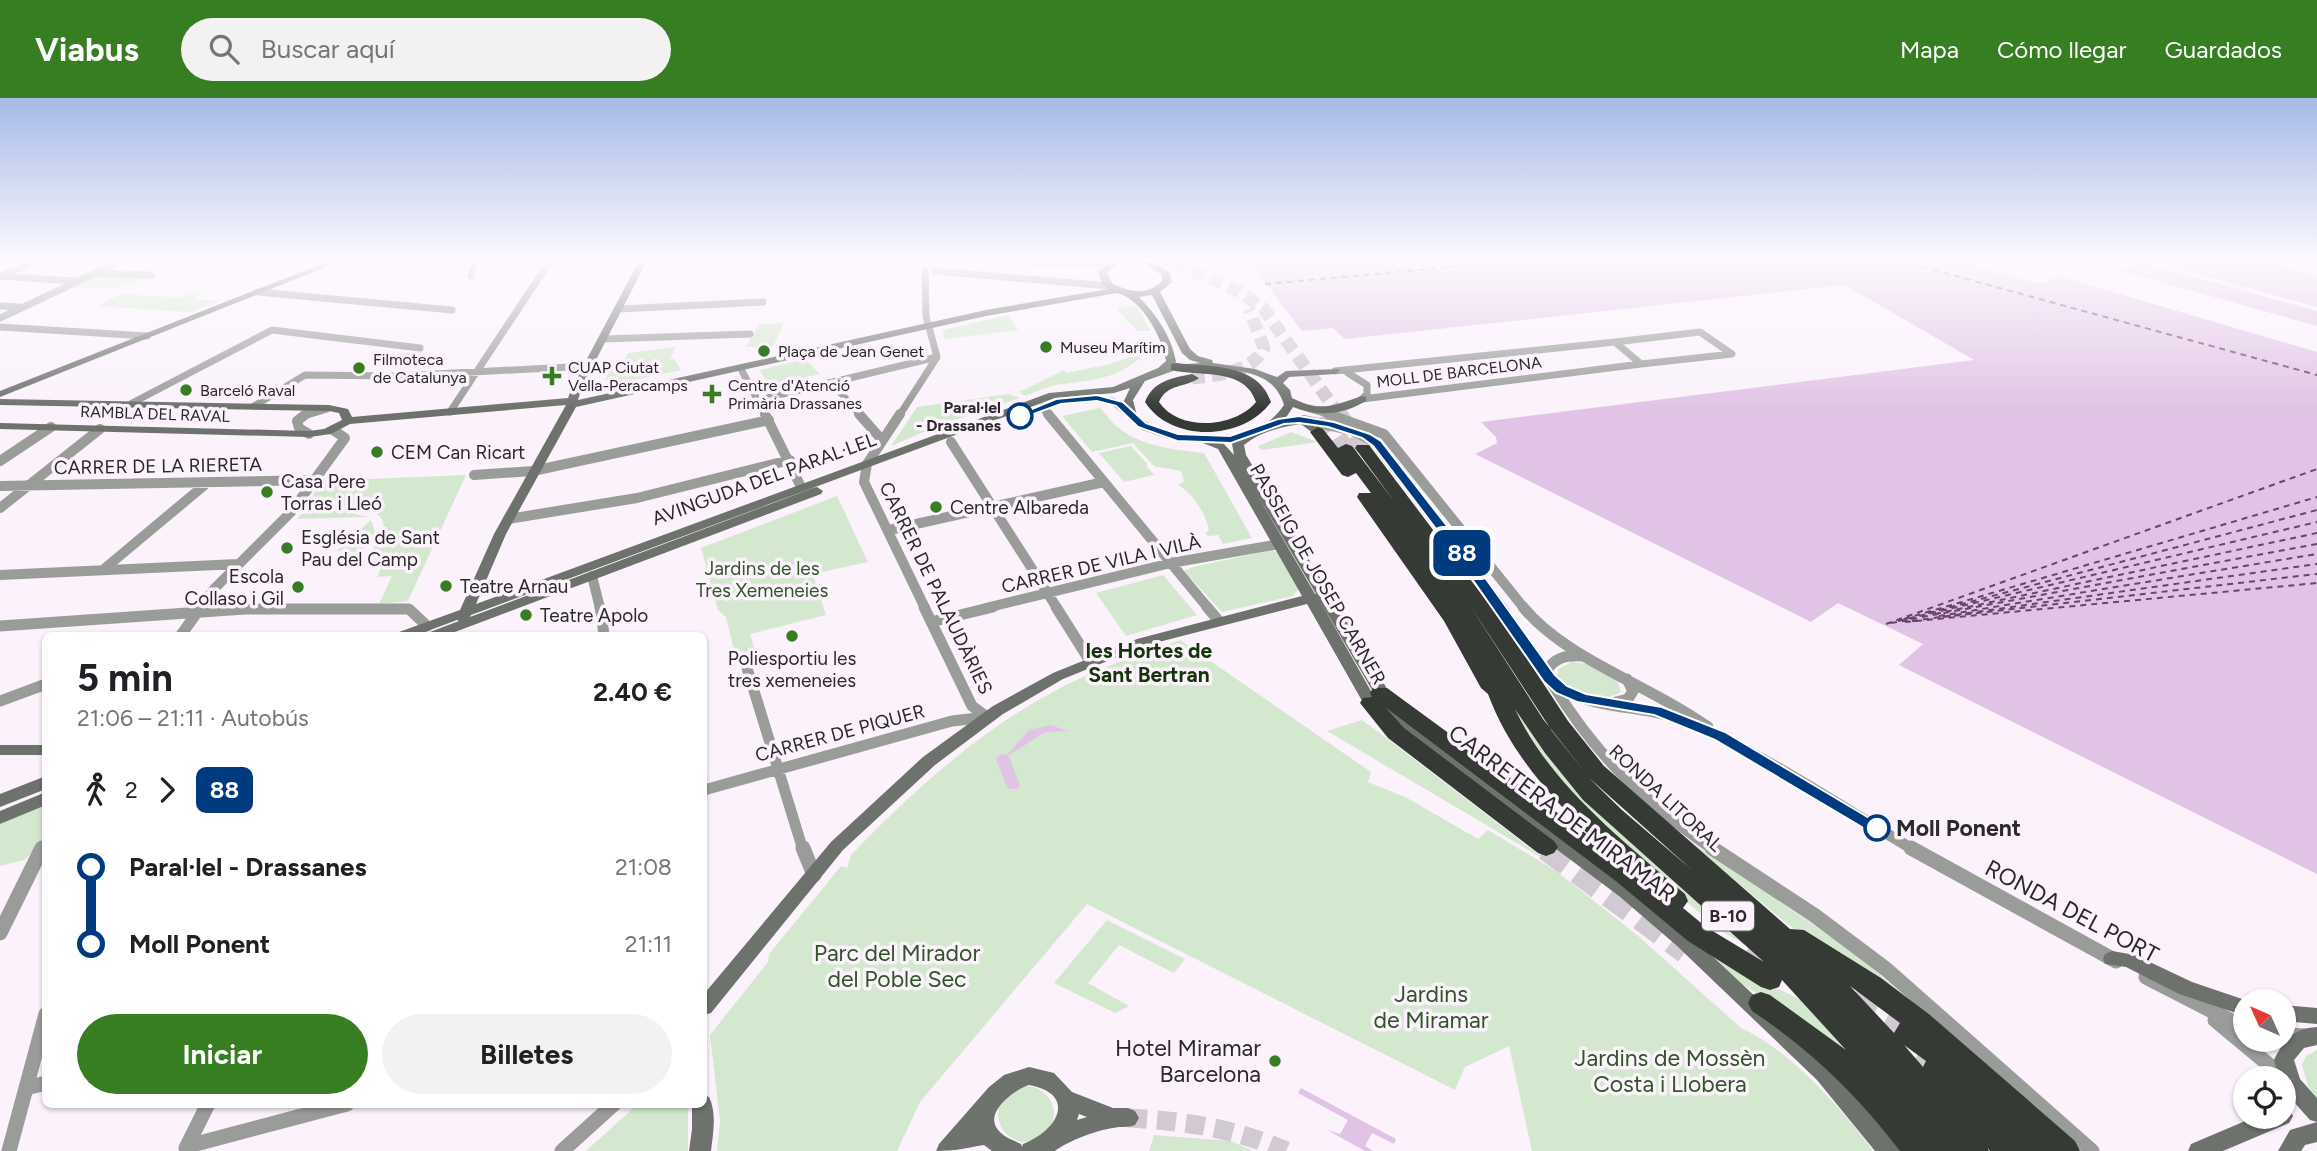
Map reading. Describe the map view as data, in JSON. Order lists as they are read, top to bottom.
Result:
{
  "streets": {
    "highway": ["RONDA LITORAL", "B-10"],
    "street": [
      "MOLL DE BARCELONA",
      "RAMBLA DEL RAVAL",
      "CARRER DE LA RIERETA",
      "AVINGUDA DEL PARAL·LEL",
      "CARRER DE VILA I VILÀ",
      "PASSEIG DE JOSEP CARNER",
      "CARRER DE PALAUDÀRIES",
      "CARRER DE PIQUER",
      "CARRETERA DE MIRAMAR",
      "RONDA DEL PORT"
    ]
  },
  "crossings": [
    ["AVINGUDA DEL PARAL·LEL", "PASSEIG DE JOSEP CARNER"],
    ["AVINGUDA DEL PARAL·LEL", "CARRER DE PALAUDÀRIES"],
    ["CARRER DE VILA I VILÀ", "PASSEIG DE JOSEP CARNER"],
    ["CARRER DE VILA I VILÀ", "CARRER DE PALAUDÀRIES"],
    ["PASSEIG DE JOSEP CARNER", "CARRETERA DE MIRAMAR"],
    ["PASSEIG DE JOSEP CARNER", "B-10"],
    ["CARRER DE PALAUDÀRIES", "CARRER DE PIQUER"],
    ["RONDA LITORAL", "B-10"],
    ["CARRETERA DE MIRAMAR", "B-10"],
    ["RONDA DEL PORT", "B-10"]
  ],
  "districts": ["les Hortes de Sant Bertran"],
  "parks": [
    "Jardins de les Tres Xemeneies",
    "Parc del Mirador del Poble Sec",
    "Jardins de Miramar",
    "Jardins de Mossèn Costa i Llobera"
  ],
  "places": {
    "other": [
      "Museu Marítim",
      "Plaça de Jean Genet",
      "Filmoteca de Catalunya",
      "Barceló Raval",
      "Paral·lel - Drassanes",
      "CEM Can Ricart",
      "Casa Pere Torras i Lleó",
      "Centre Albareda",
      "Església de Sant Pau del Camp",
      "Teatre Arnau",
      "Escola Collaso i Gil",
      "Teatre Apolo",
      "Poliesportiu les tres xemeneies",
      "Moll Ponent",
      "Hotel Miramar Barcelona"
    ],
    "health": ["CUAP Ciutat Vella-Peracamps", "Centre d'Atenció Primària Drassanes"]
  },
  "lines": ["bus line 88"],
  "north": "top left",
  "page": {
    "header": "Viabus",
    "search": "Buscar aquí",
    "nav": ["Mapa", "Cómo llegar", "Guardados"],
    "on_map": "88",
    "heading": ["5 min", "21:06 – 21:11 · Autobús", "2.40 €"],
    "legs": ["2", "88"],
    "list": [
      {
        "name": "Paral·lel - Drassanes",
        "value": "21:08"
      },
      {
        "name": "Moll Ponent",
        "value": "21:11"
      }
    ],
    "buttons": ["Iniciar", "Billetes"]
  }
}
